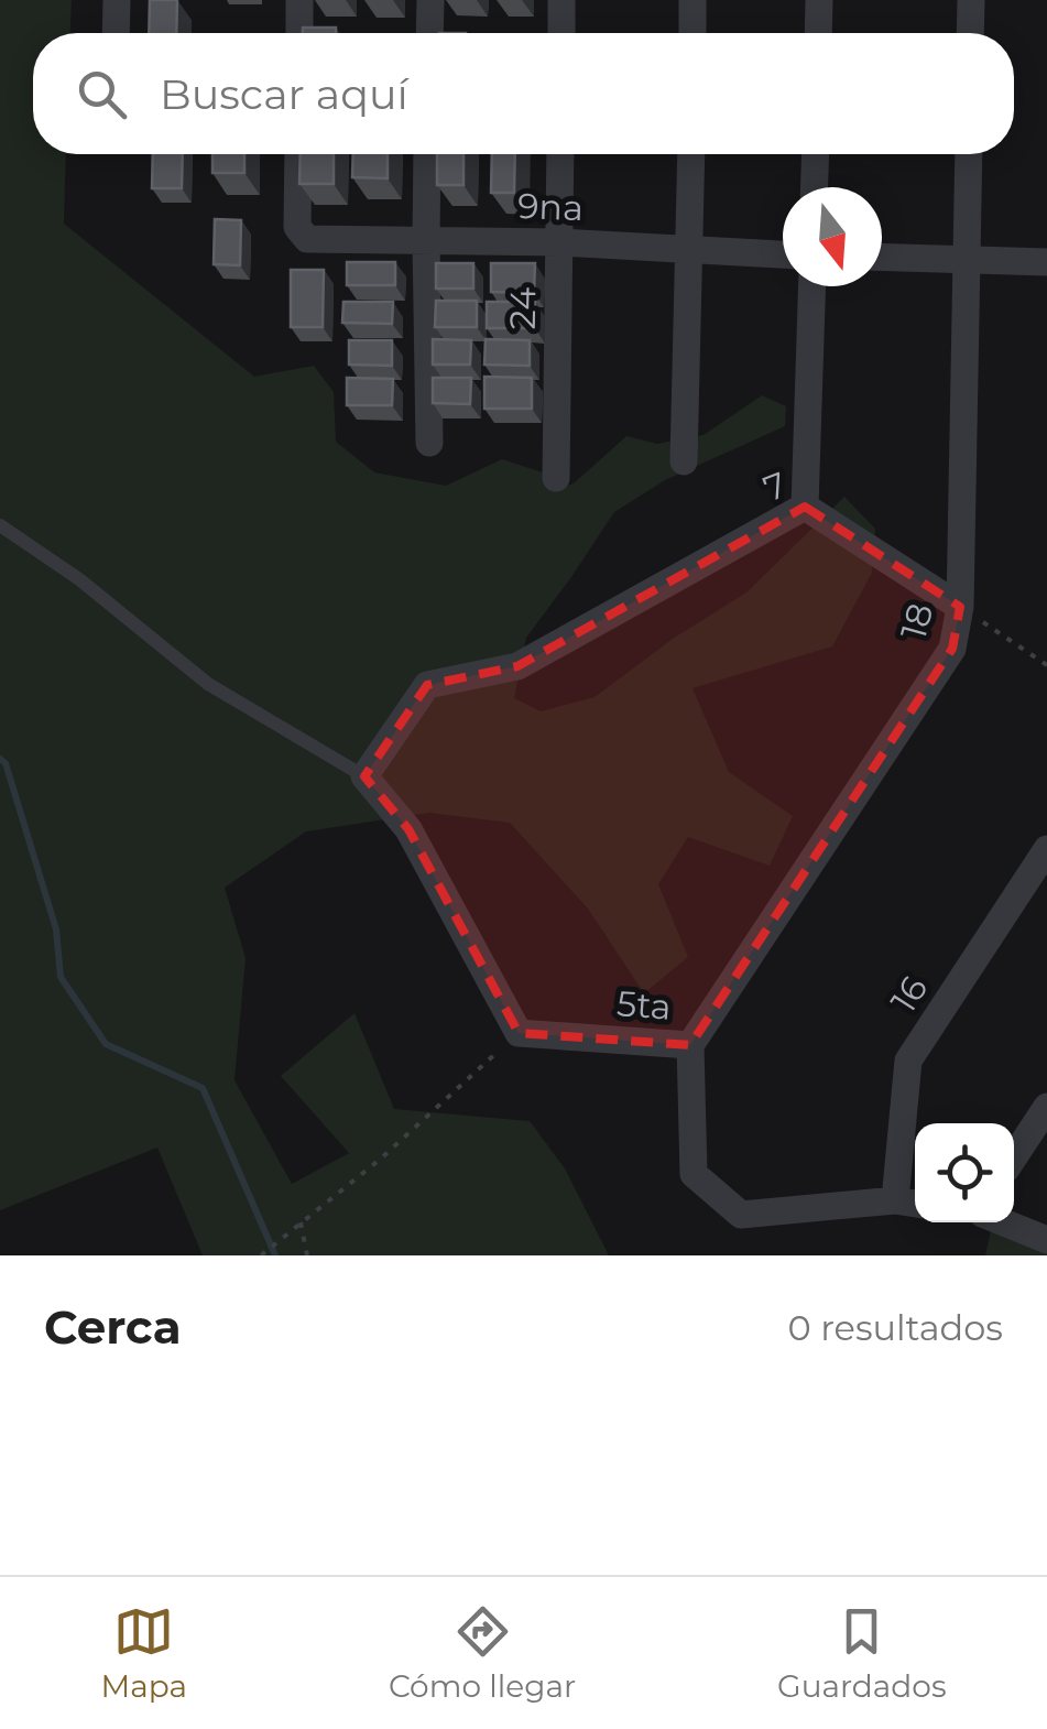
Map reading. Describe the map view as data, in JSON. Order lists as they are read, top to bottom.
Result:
{
  "streets": {
    "street": [
      "9na",
      "24",
      "7",
      "18",
      "16",
      "5ta"
    ]
  },
  "crossings": [
    ["9na", "24"],
    ["7", "18"],
    ["18", "5ta"],
    ["16", "5ta"]
  ],
  "north": "bottom",
  "page": {
    "search": "Buscar aquí",
    "heading": ["Cerca", "0 resultados"],
    "nav": ["Mapa", "Cómo llegar", "Guardados"]
  }
}
